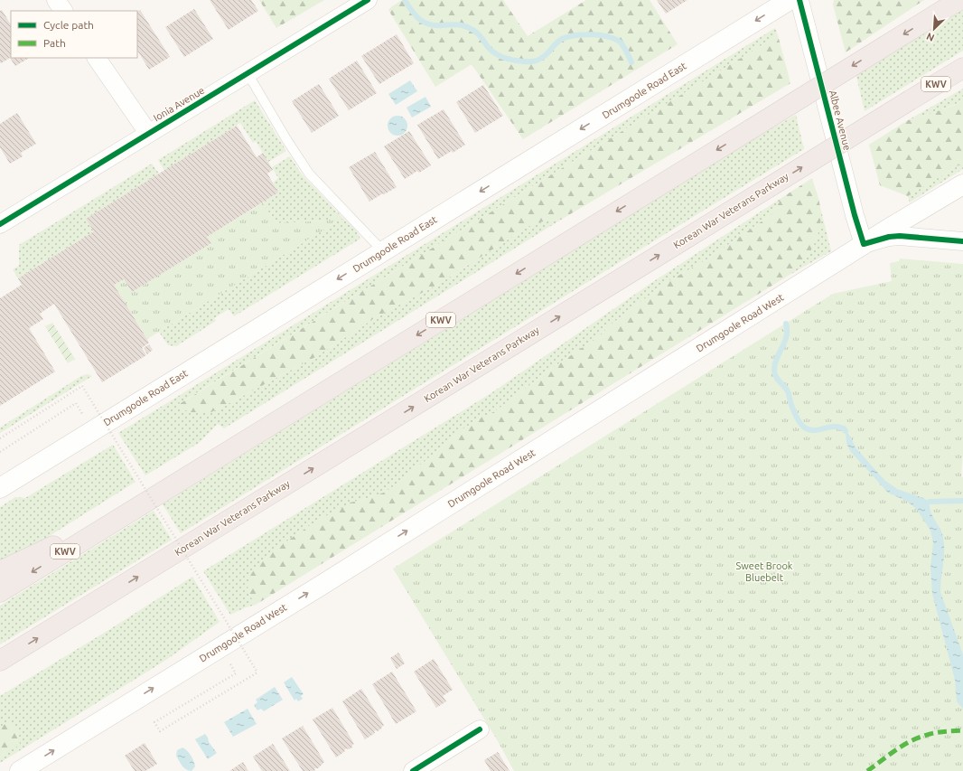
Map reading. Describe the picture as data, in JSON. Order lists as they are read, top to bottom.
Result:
{
  "streets": {
    "highway": ["KWV", "Korean War Veterans Parkway"],
    "main road": ["Drumgoole Road East", "Drumgoole Road West"],
    "street": ["Ionia Avenue", "Albee Avenue"]
  },
  "crossings": [
    ["Albee Avenue", "Drumgoole Road West"]
  ],
  "one_way": ["Drumgoole Road East", "Drumgoole Road West"],
  "parks": ["Sweet Brook Bluebelt"],
  "legend": ["Cycle path", "Path"],
  "north": "bottom left"
}
